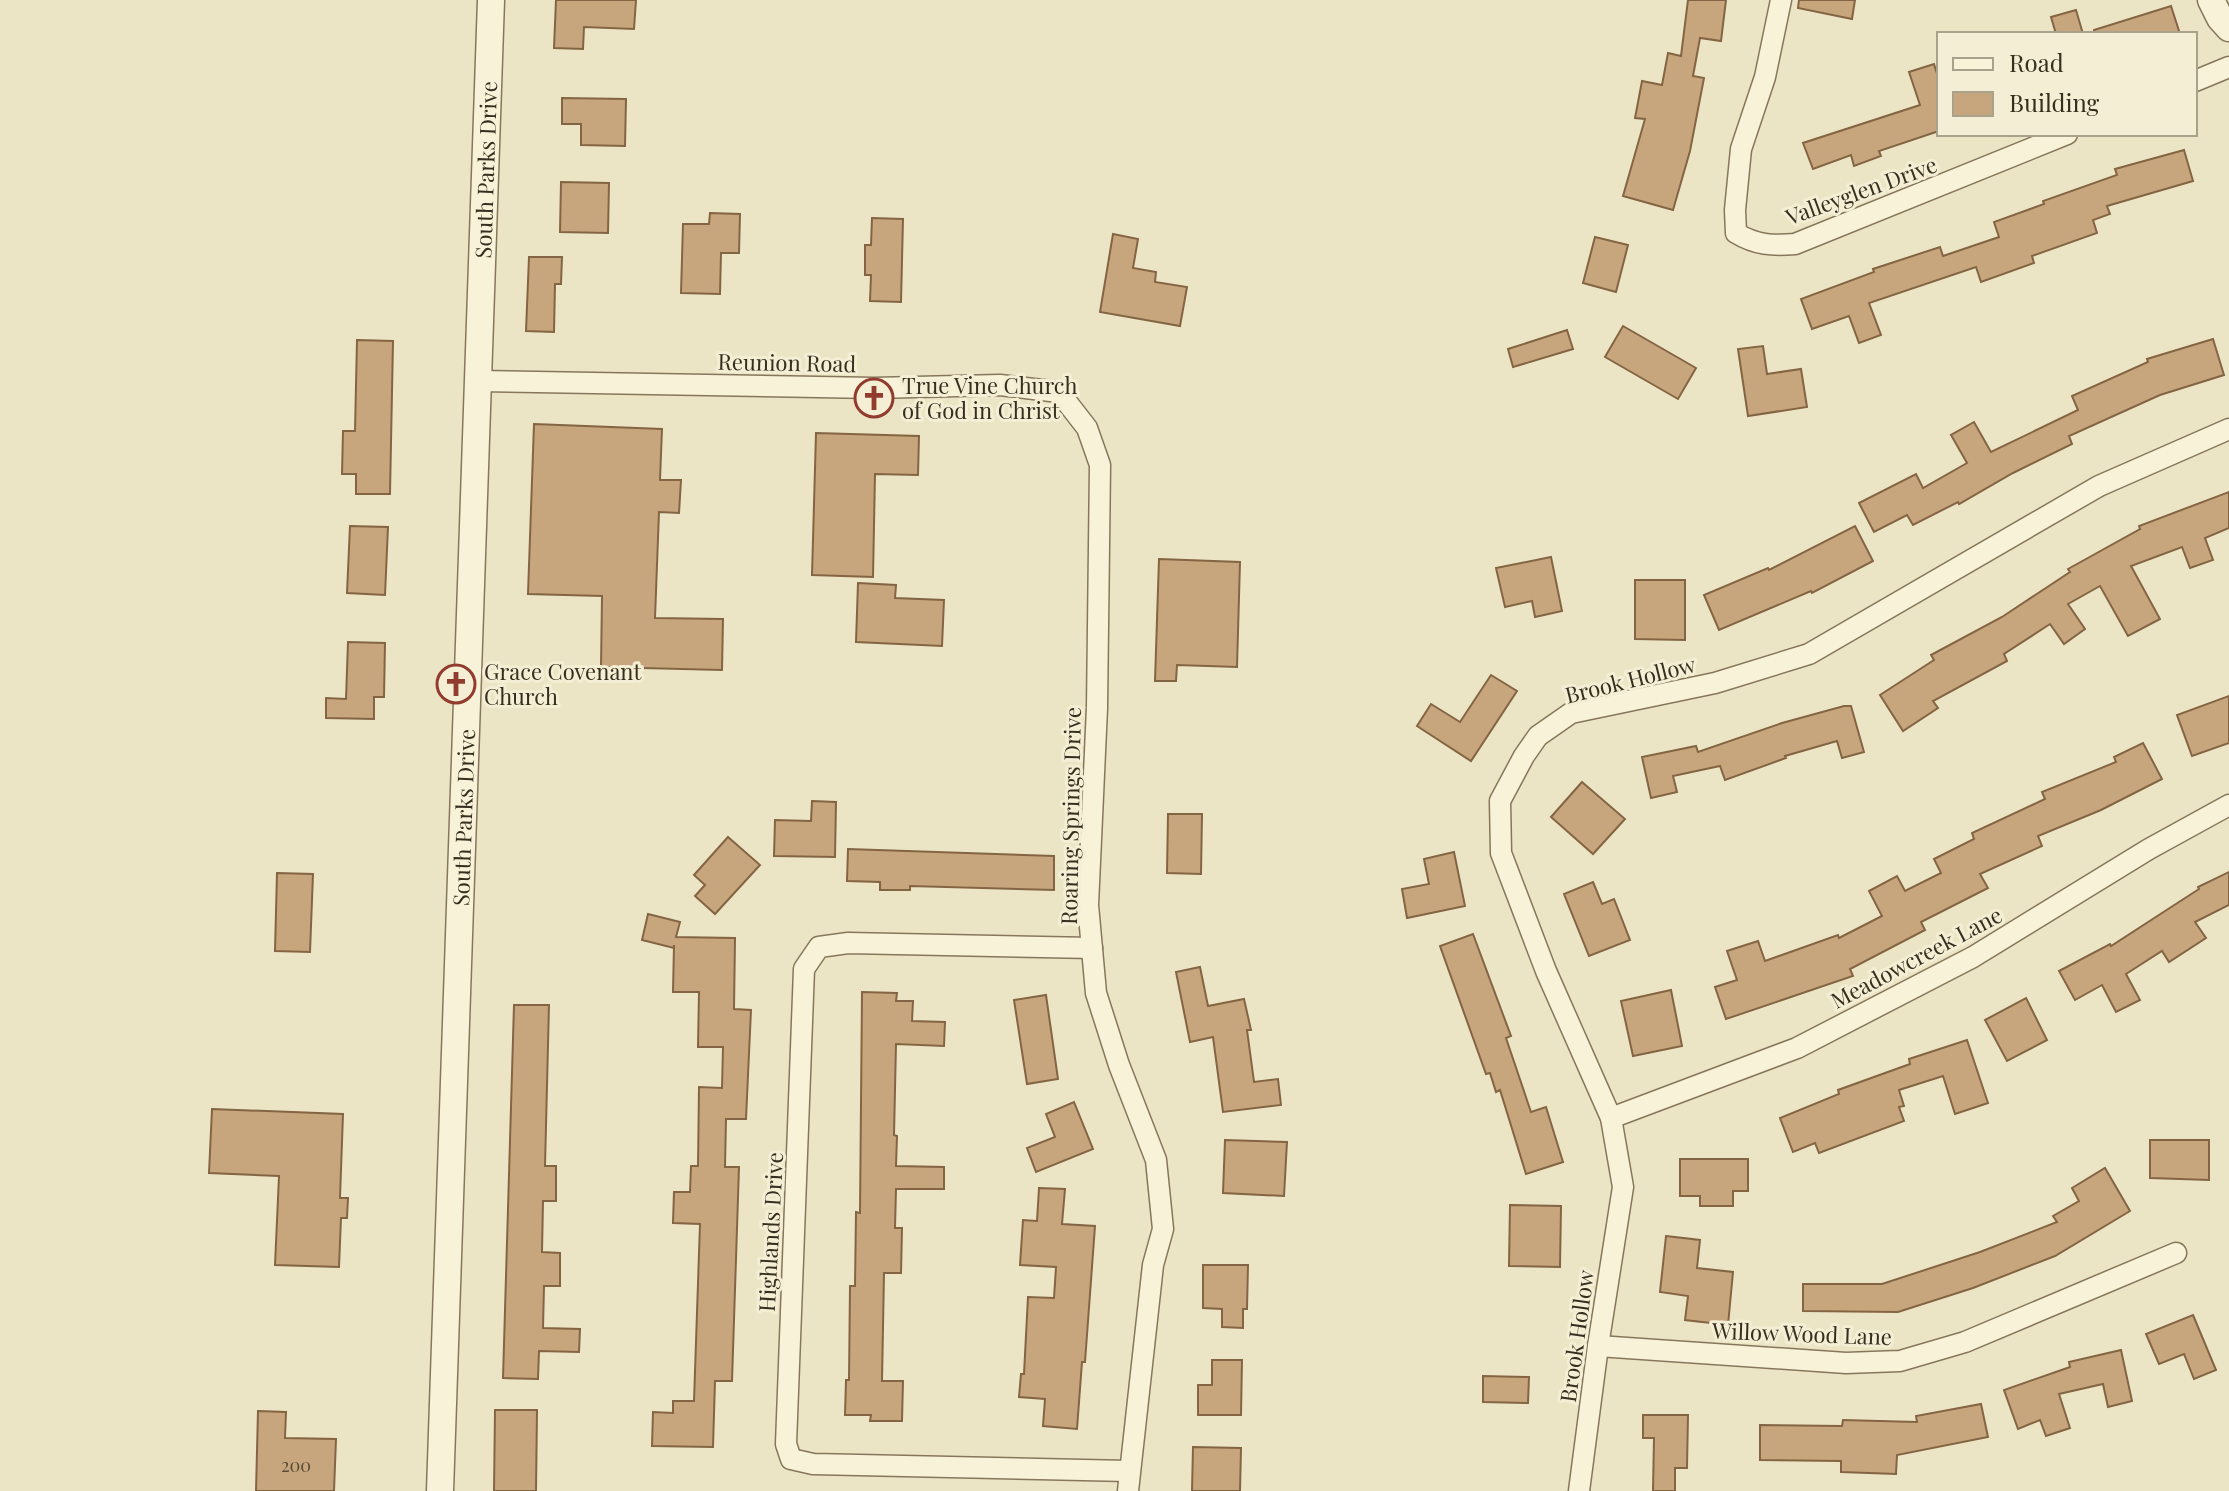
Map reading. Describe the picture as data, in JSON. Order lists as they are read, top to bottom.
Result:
{
  "streets": {
    "street": [
      "South Parks Drive",
      "Valleyglen Drive",
      "Reunion Road",
      "Brook Hollow",
      "Roaring Springs Drive",
      "Meadowcreek Lane",
      "Highlands Drive",
      "Willow Wood Lane"
    ]
  },
  "crossings": [
    ["South Parks Drive", "Reunion Road"],
    ["Reunion Road", "Roaring Springs Drive"],
    ["Brook Hollow", "Meadowcreek Lane"],
    ["Brook Hollow", "Willow Wood Lane"],
    ["Roaring Springs Drive", "Highlands Drive"]
  ],
  "places": {
    "church": ["True Vine Church of God in Christ", "Grace Covenant Church"]
  },
  "house_numbers": ["200"],
  "legend": ["Road", "Building"]
}
